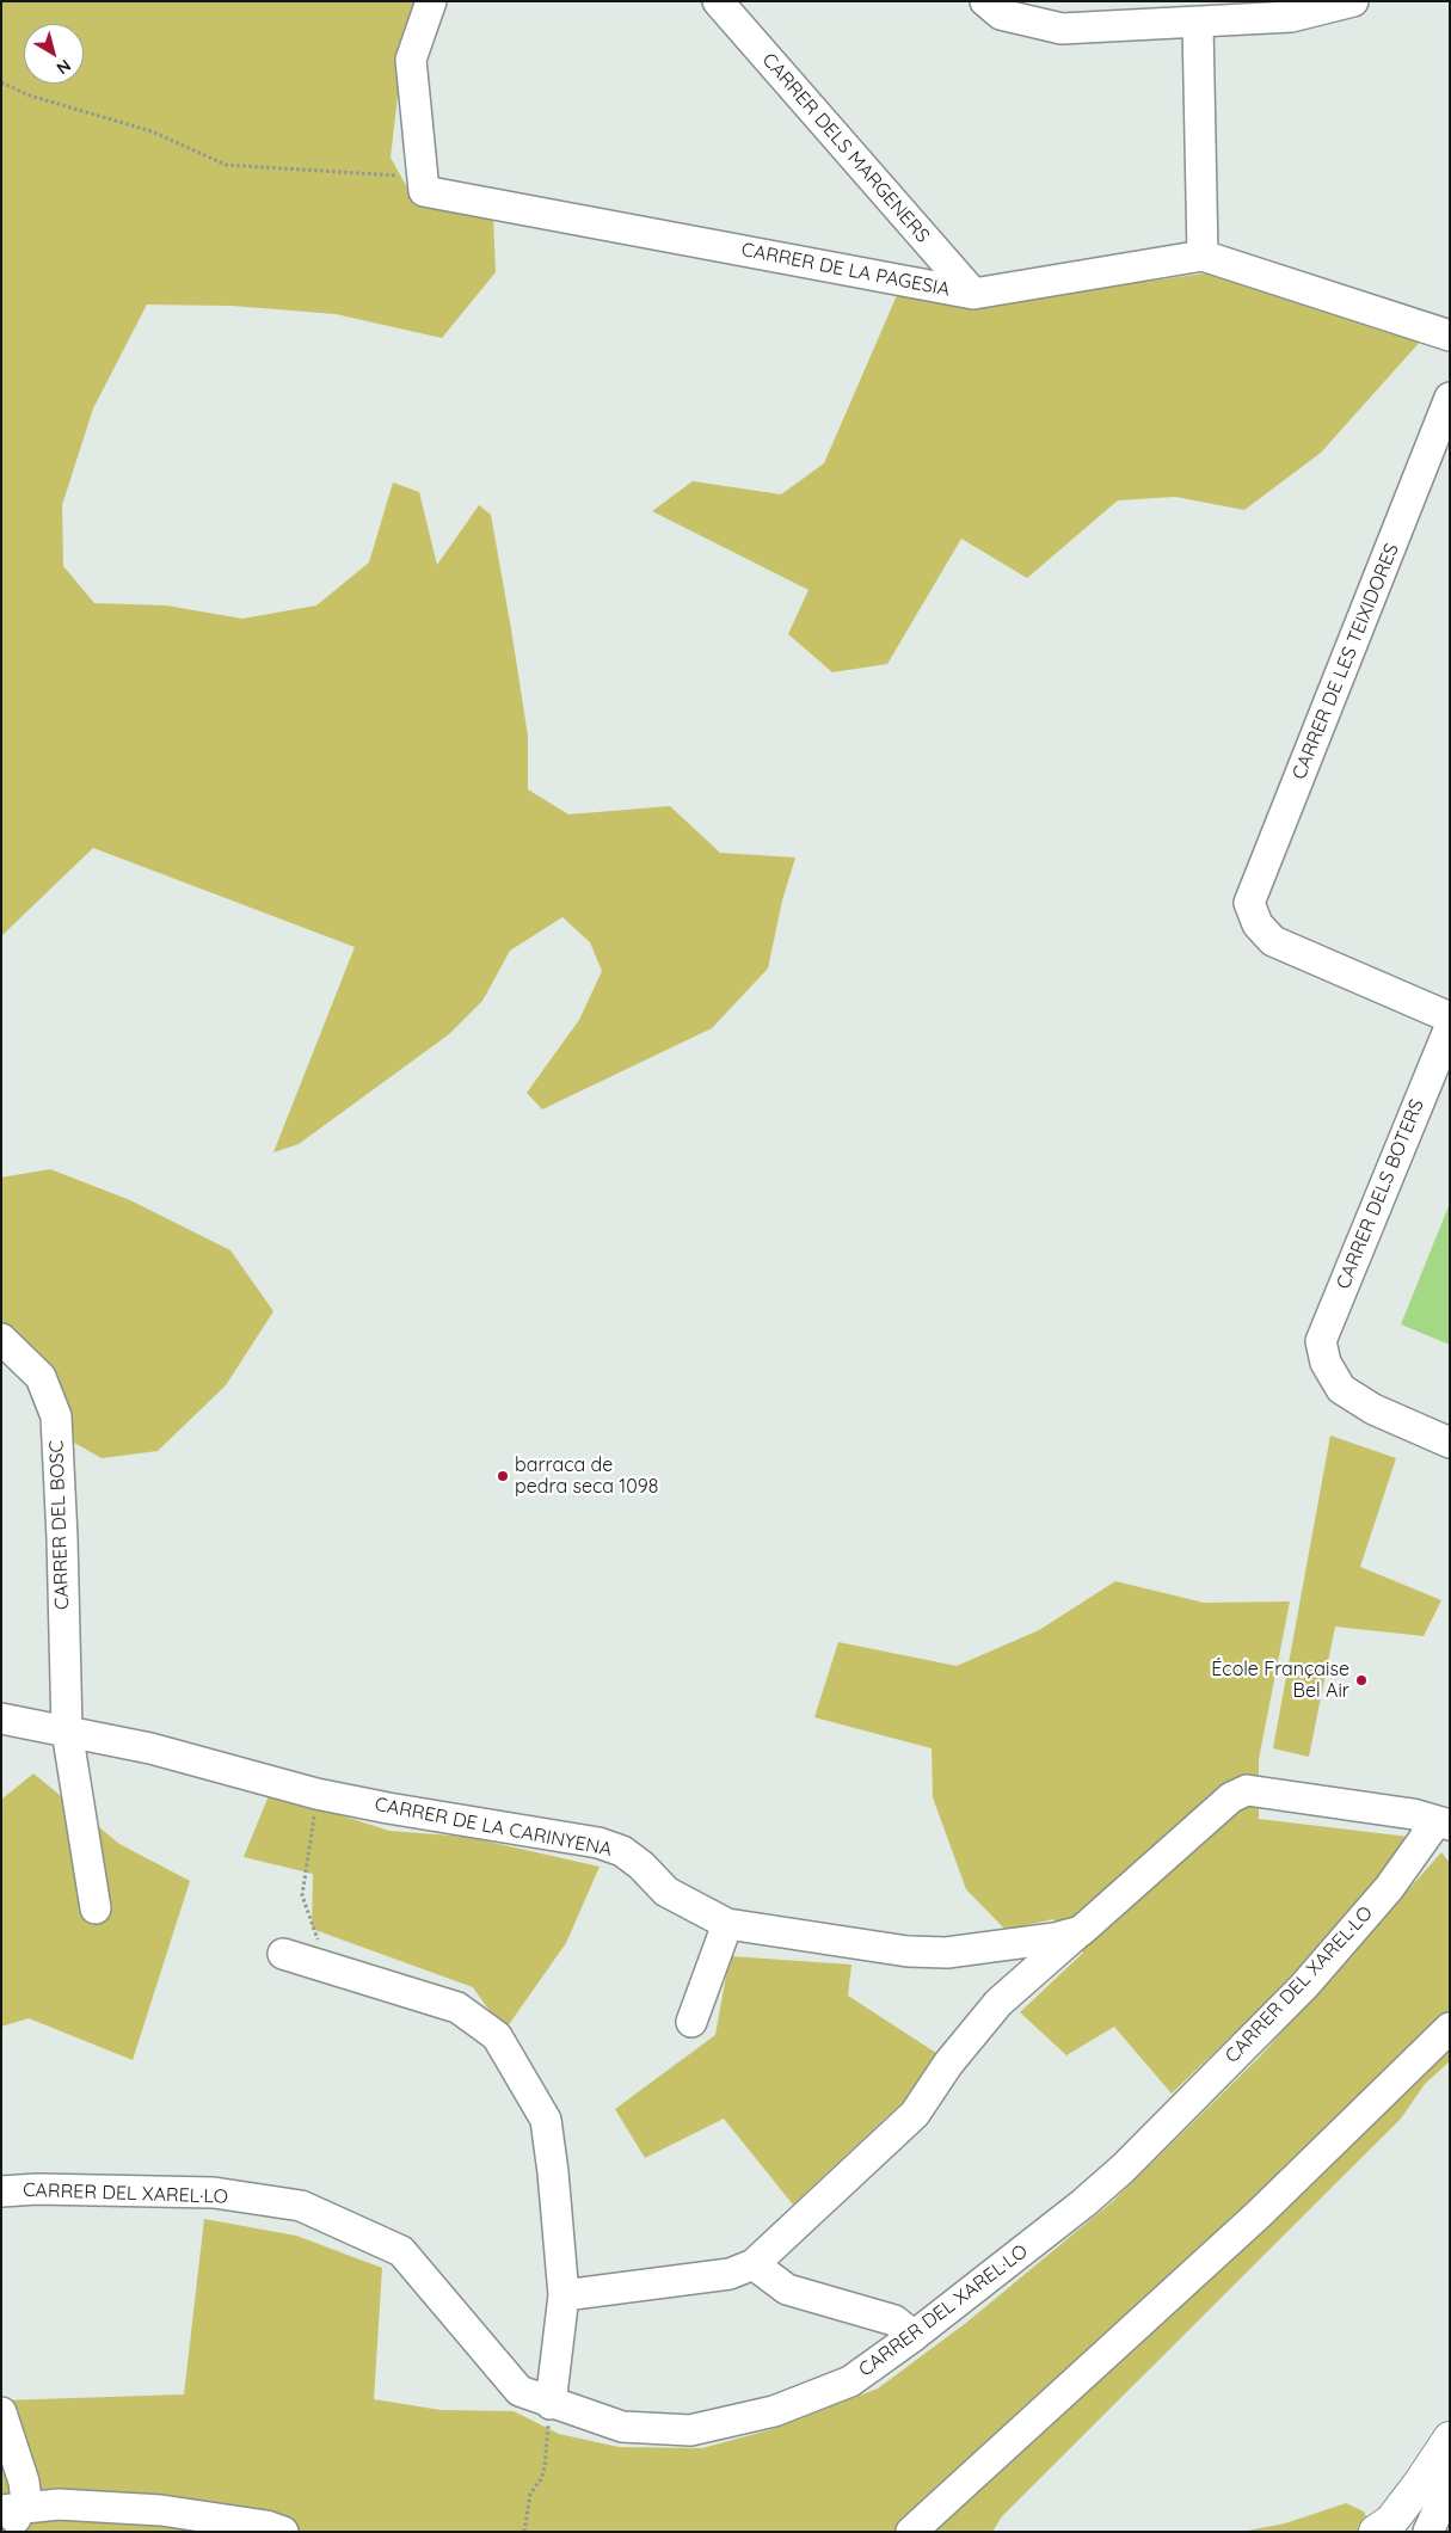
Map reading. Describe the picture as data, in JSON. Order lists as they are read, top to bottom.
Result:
{
  "streets": {
    "street": [
      "CARRER DELS MARGENERS",
      "CARRER DE LA PAGESIA",
      "CARRER DE LES TEIXIDORES",
      "CARRER DELS BOTERS",
      "CARRER DEL BOSC",
      "CARRER DE LA CARINYENA",
      "CARRER DEL XAREL·LO"
    ]
  },
  "crossings": [
    ["CARRER DELS MARGENERS", "CARRER DE LA PAGESIA"],
    ["CARRER DEL BOSC", "CARRER DE LA CARINYENA"],
    ["CARRER DE LA CARINYENA", "CARRER DEL XAREL·LO"]
  ],
  "places": ["barraca de pedra seca 1098", "École Française Bel Air"],
  "north": "bottom right"
}
